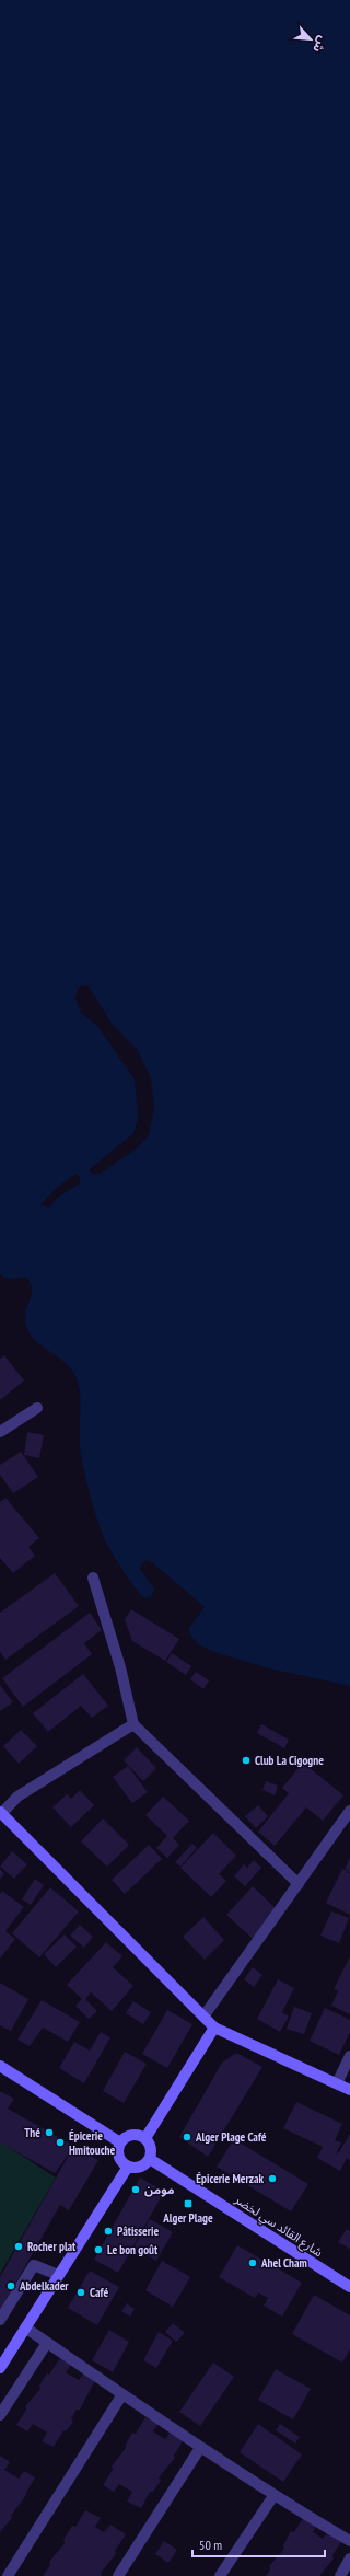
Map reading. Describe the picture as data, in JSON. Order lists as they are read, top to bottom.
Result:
{
  "streets": {
    "main road": ["شارع القائد سي لخضر"]
  },
  "places": {
    "other": [
      "Club La Cigogne",
      "Thé",
      "Alger Plage Café",
      "Épicerie Hmitouche",
      "Épicerie Merzak",
      "مومن",
      "Pâtisserie",
      "Rocher plat",
      "Le bon goût",
      "Ahel Cham",
      "Abdelkader",
      "Café"
    ],
    "transit": ["Alger Plage"]
  },
  "scale_bar": "50 m",
  "north": "bottom right"
}
